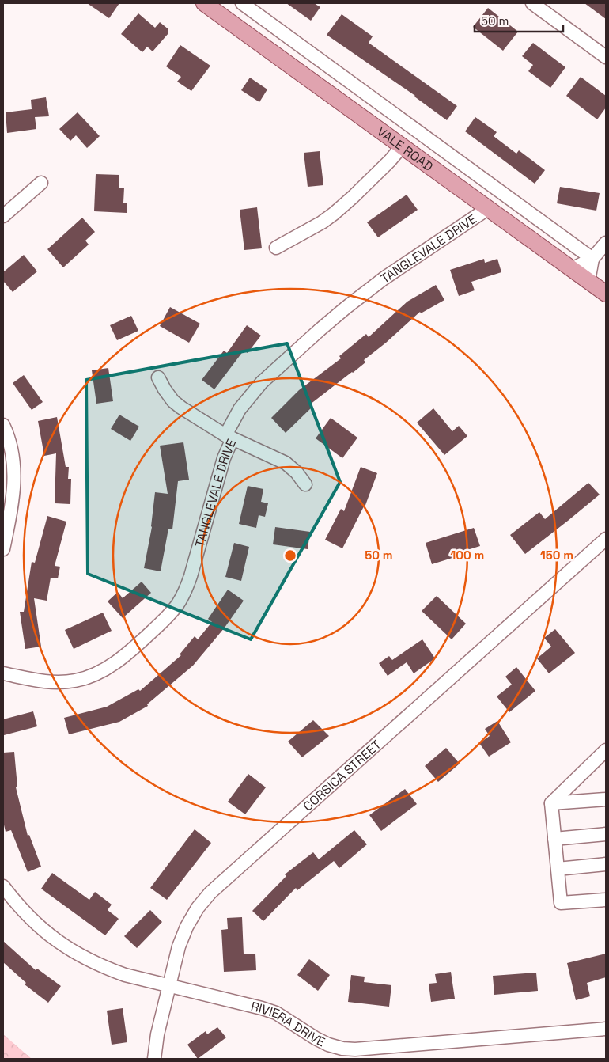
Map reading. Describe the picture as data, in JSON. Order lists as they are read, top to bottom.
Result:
{
  "streets": {
    "main road": ["VALE ROAD"],
    "street": ["TANGLEVALE DRIVE", "CORSICA STREET", "RIVIERA DRIVE"]
  },
  "crossings": [
    ["VALE ROAD", "TANGLEVALE DRIVE"],
    ["CORSICA STREET", "RIVIERA DRIVE"]
  ],
  "scale_bar": "50 m",
  "rings": ["50 m", "100 m", "150 m"]
}
